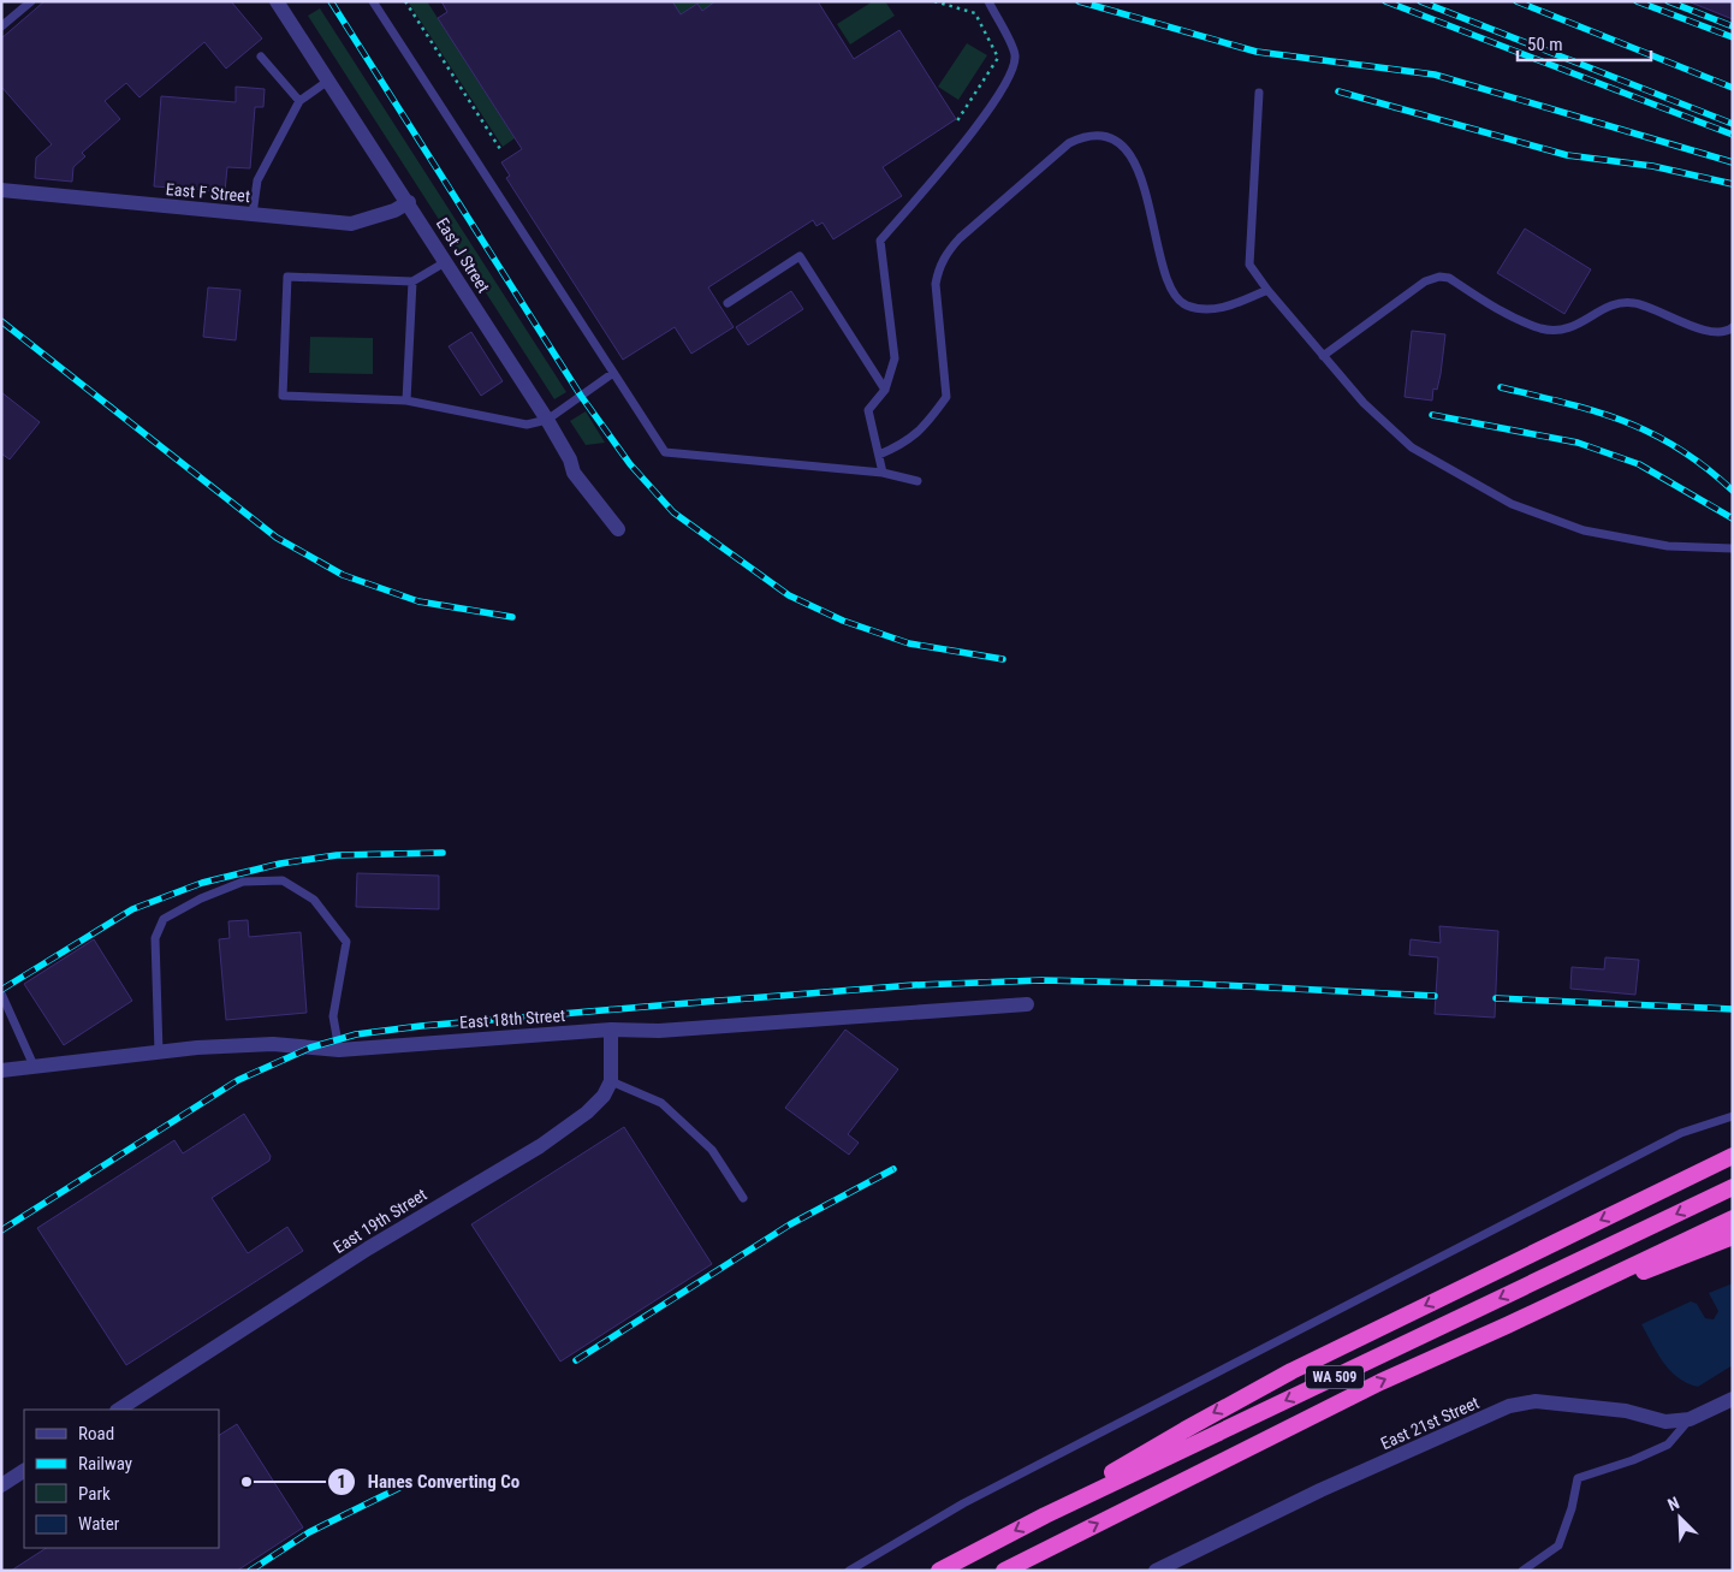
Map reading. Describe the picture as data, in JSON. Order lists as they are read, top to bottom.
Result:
{
  "streets": {
    "highway": ["WA 509"],
    "street": [
      "East F Street",
      "East J Street",
      "East 18th Street",
      "East 19th Street",
      "East 21st Street"
    ]
  },
  "crossings": [
    ["East F Street", "East J Street"]
  ],
  "places": ["Hanes Converting Co"],
  "legend": [
    "Road",
    "Railway",
    "Park",
    "Water"
  ],
  "scale_bar": "50 m",
  "north": "top left"
}
